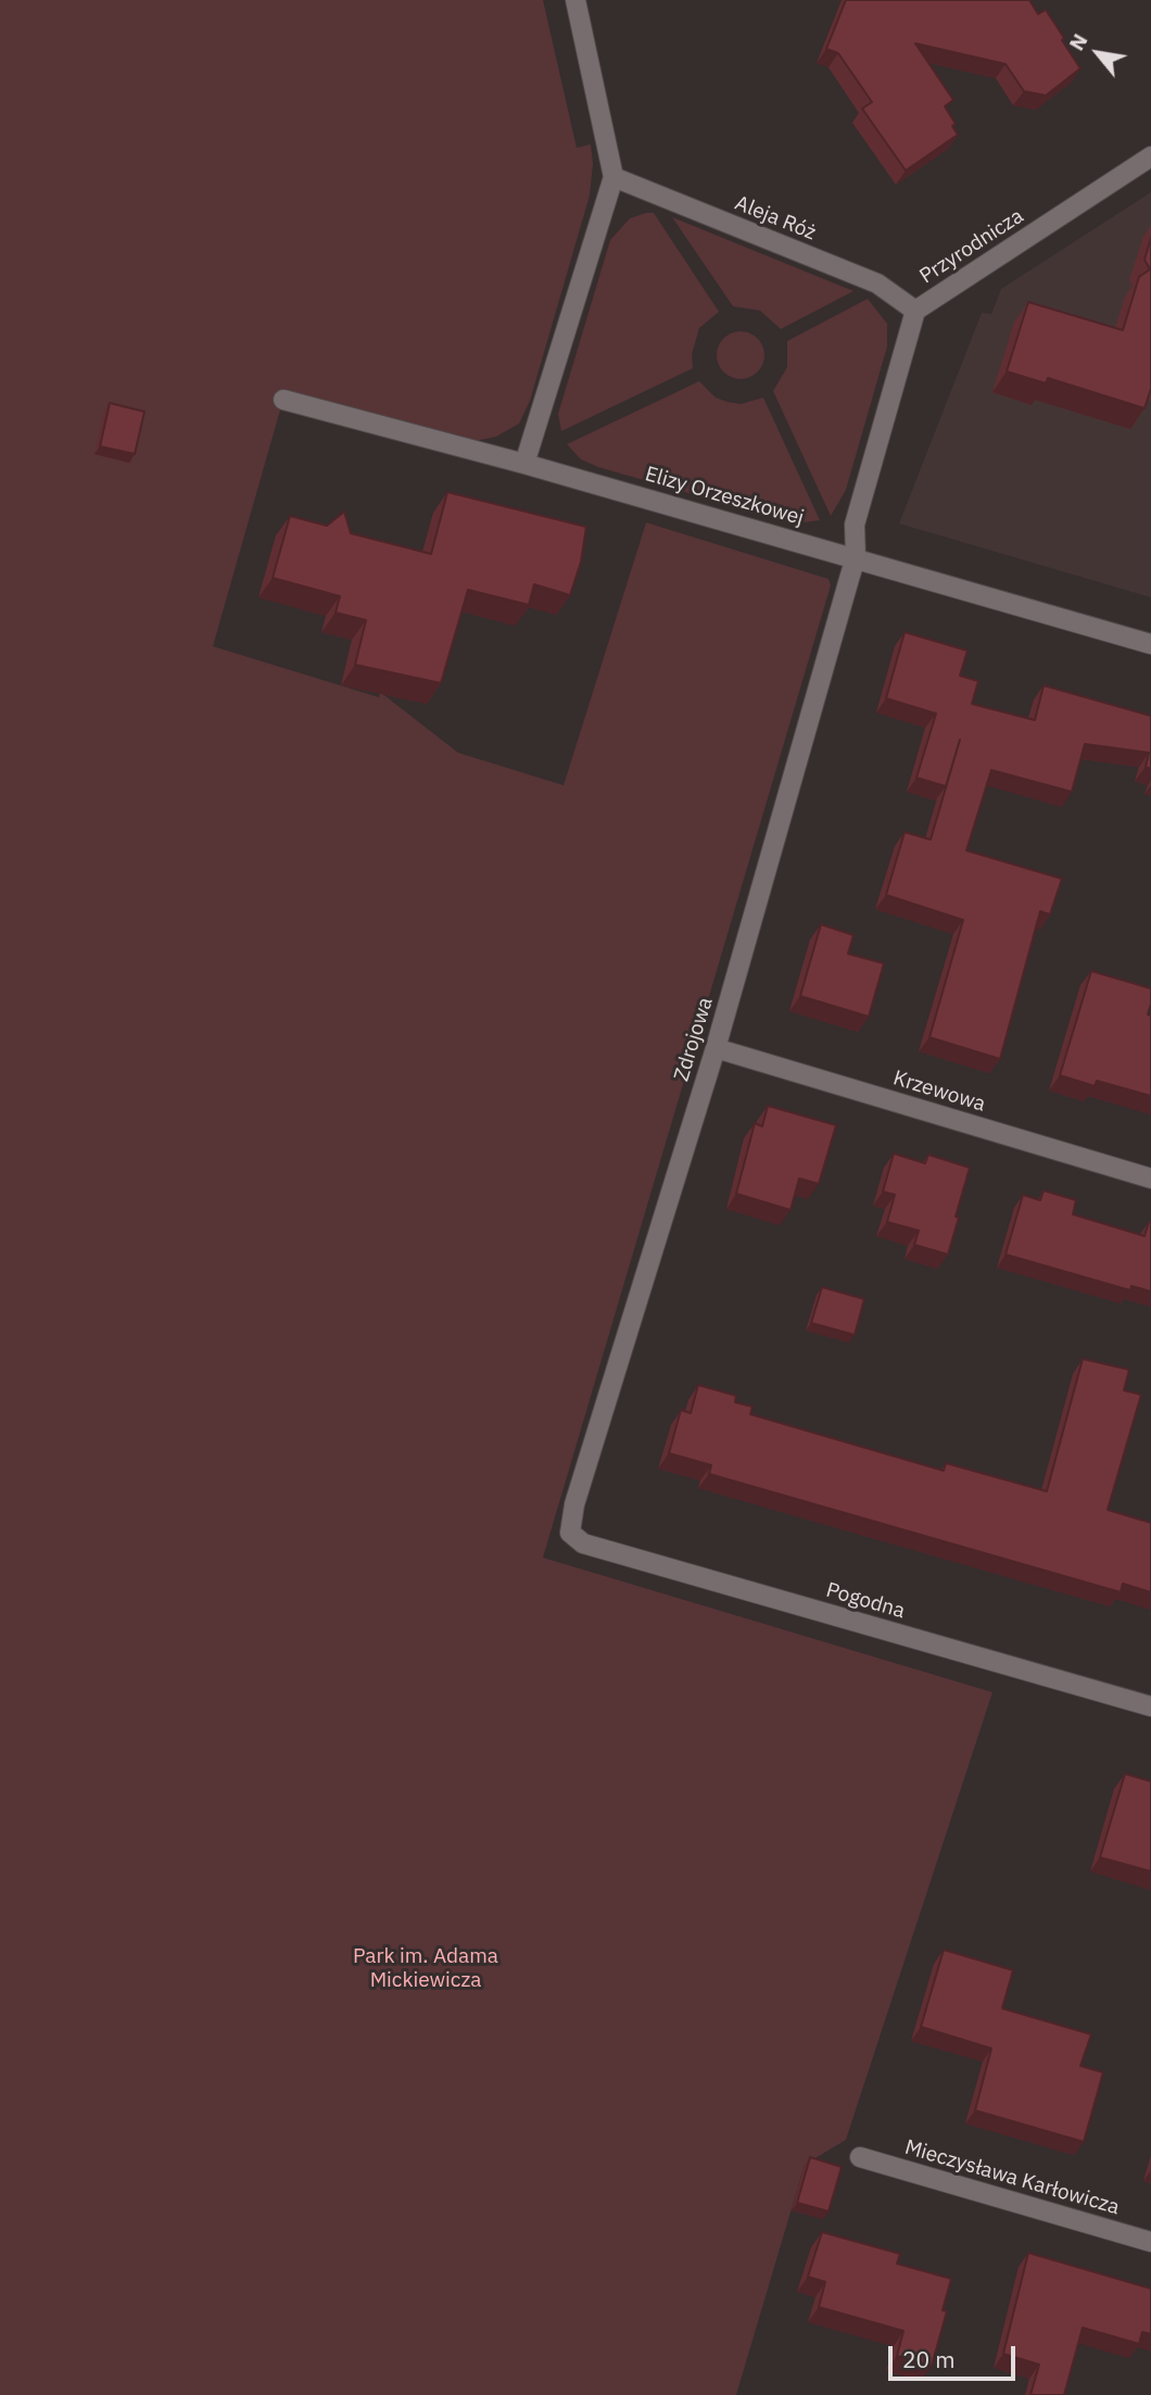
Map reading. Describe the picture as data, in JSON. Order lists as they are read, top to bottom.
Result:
{
  "streets": {
    "street": [
      "Aleja Róż",
      "Przyrodnicza",
      "Elizy Orzeszkowej",
      "Zdrojowa",
      "Krzewowa",
      "Pogodna",
      "Mieczysława Karłowicza"
    ]
  },
  "crossings": [
    ["Aleja Róż", "Przyrodnicza"],
    ["Przyrodnicza", "Elizy Orzeszkowej"],
    ["Przyrodnicza", "Zdrojowa"],
    ["Elizy Orzeszkowej", "Zdrojowa"],
    ["Zdrojowa", "Krzewowa"],
    ["Zdrojowa", "Pogodna"]
  ],
  "parks": ["Park im. Adama Mickiewicza"],
  "scale_bar": "20 m",
  "north": "top left"
}
